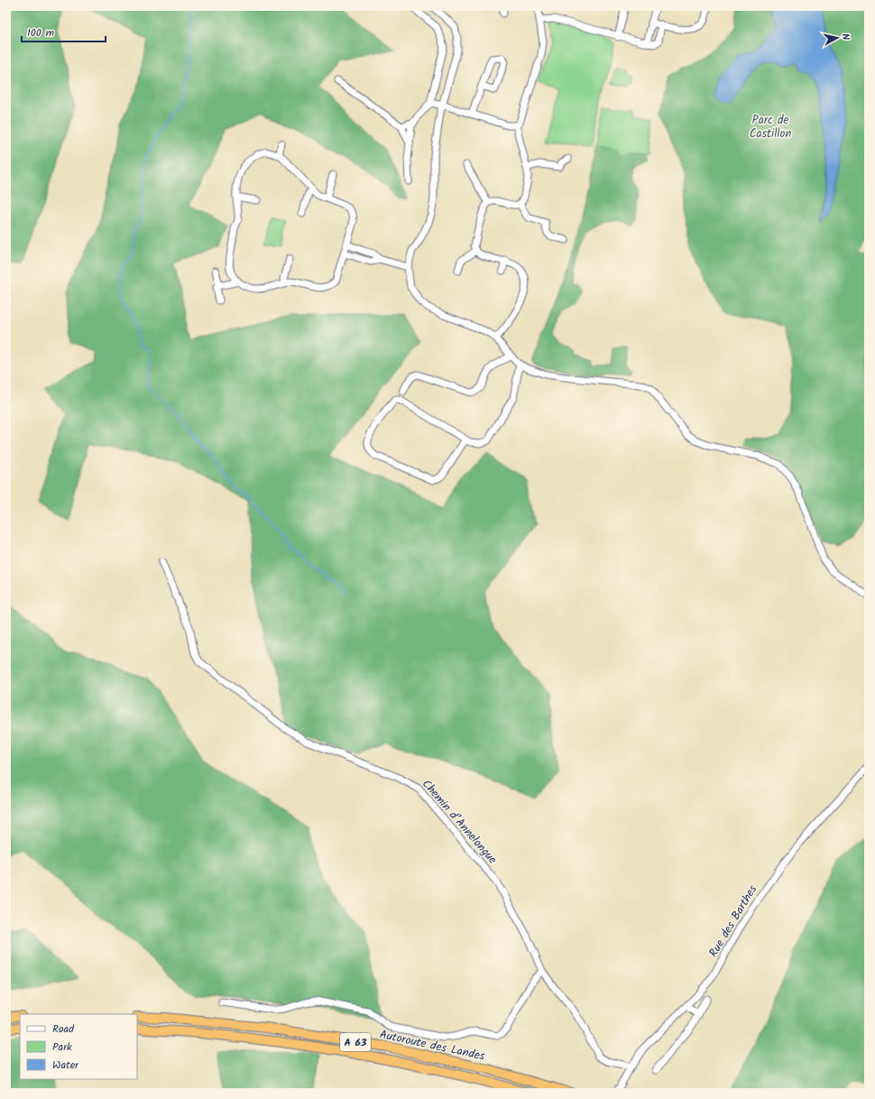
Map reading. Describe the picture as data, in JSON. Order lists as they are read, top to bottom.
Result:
{
  "streets": {
    "highway": ["A 63", "Autoroute des Landes"],
    "street": ["Chemin d’Annelongue", "Rue des Barthes"]
  },
  "crossings": [
    ["Chemin d’Annelongue", "Rue des Barthes"]
  ],
  "parks": ["Parc de Castillon"],
  "legend": ["Road", "Park", "Water"],
  "scale_bar": "100 m",
  "north": "right"
}
